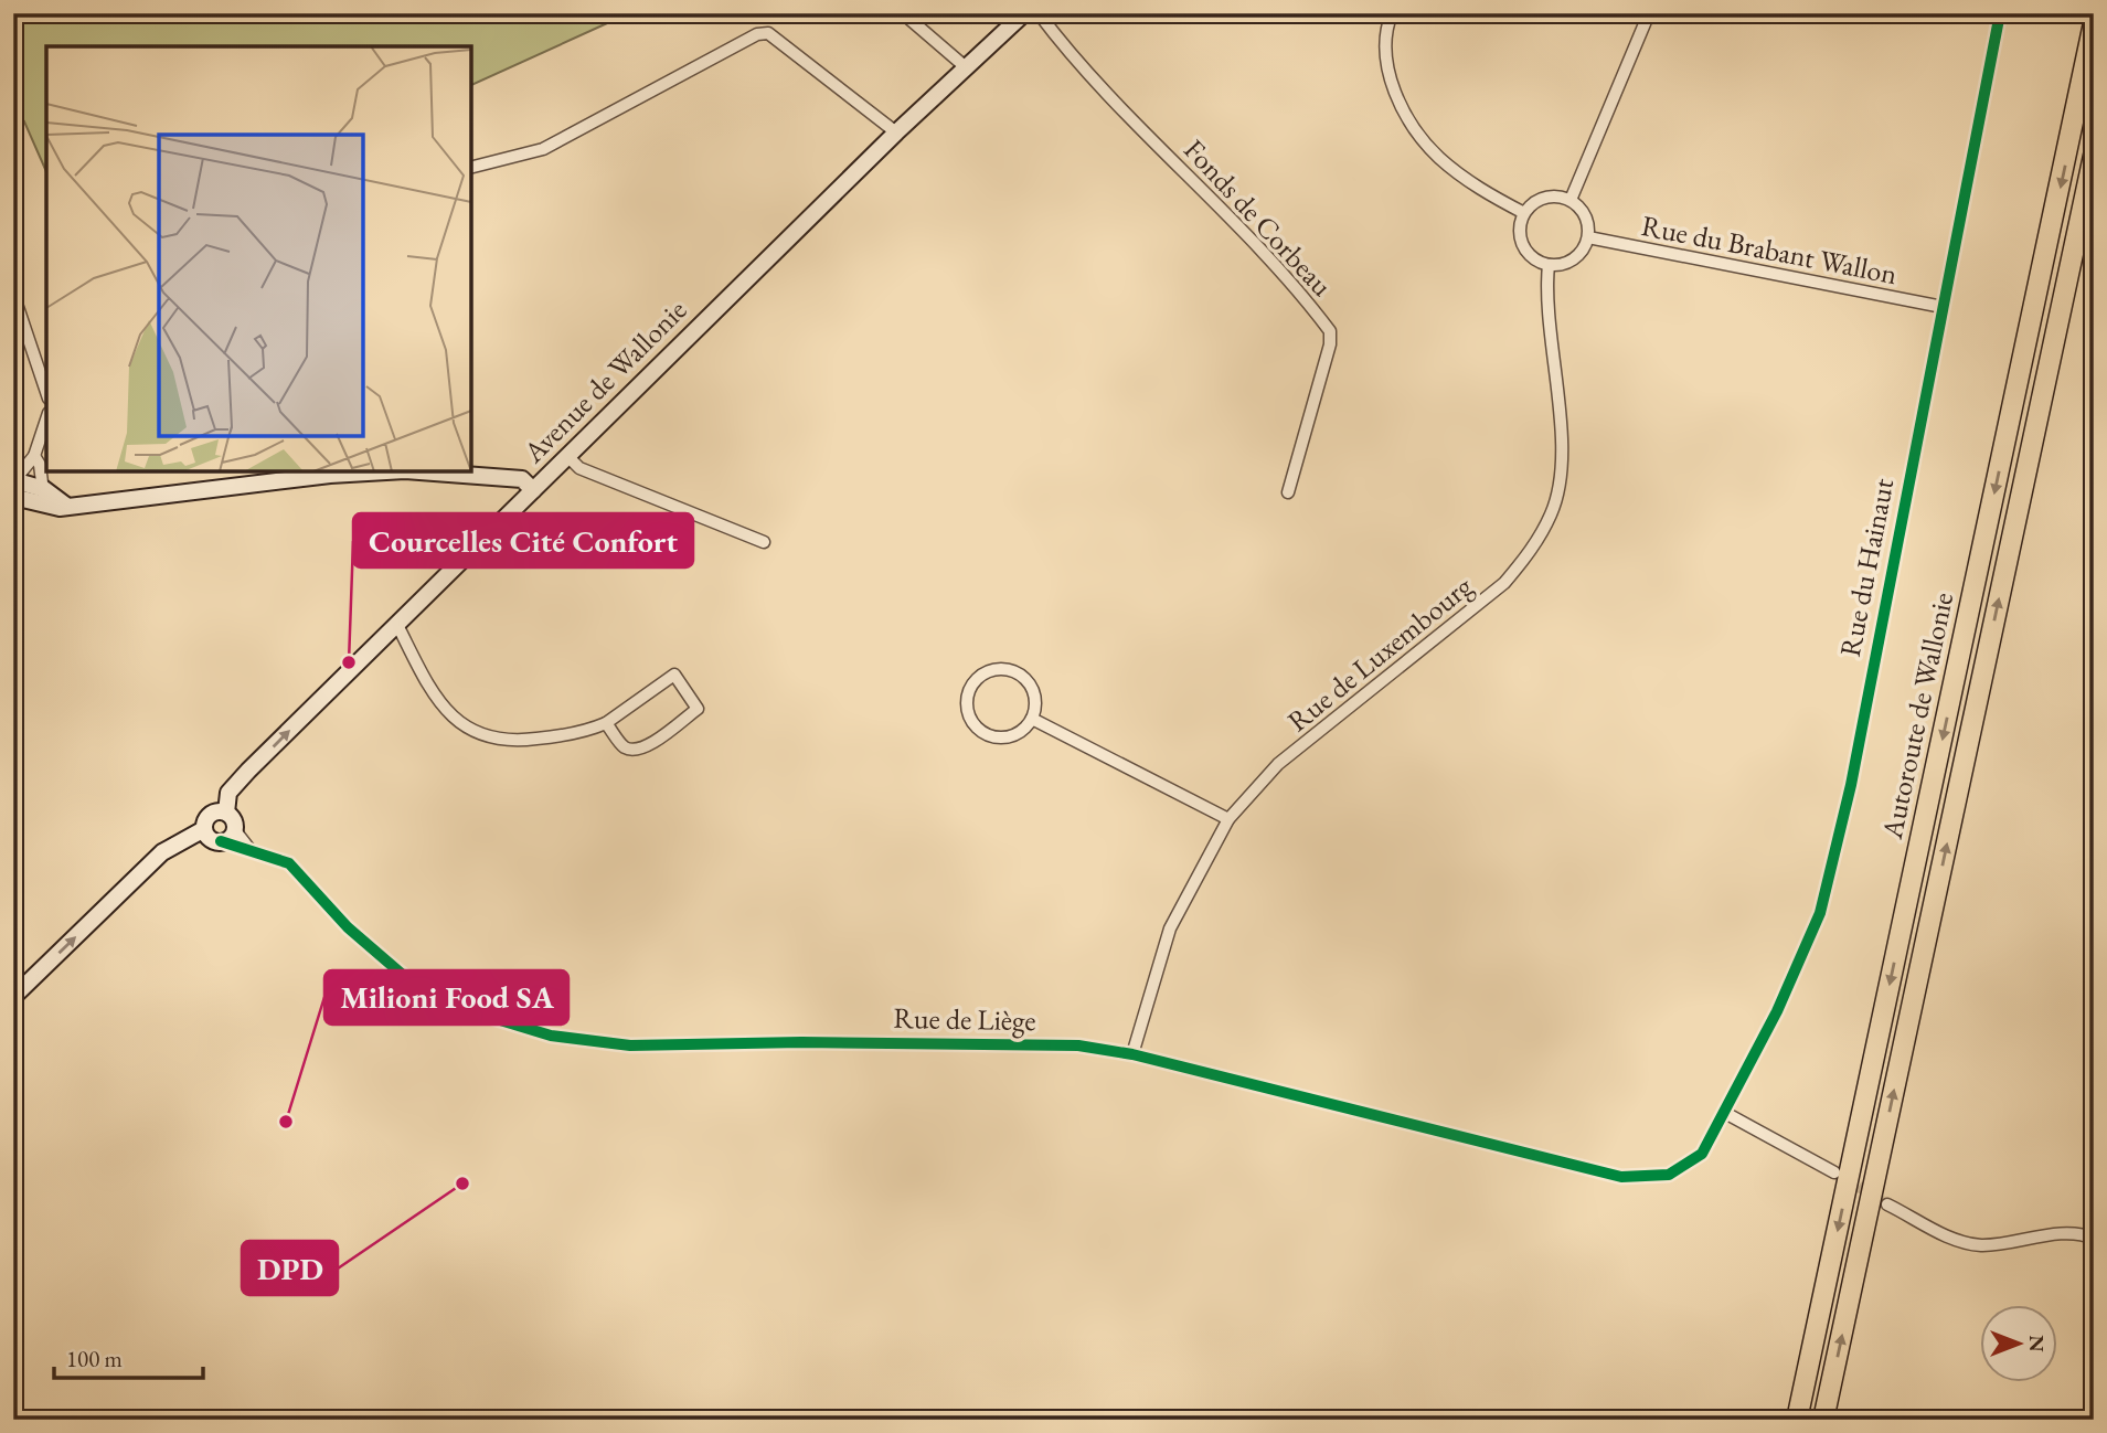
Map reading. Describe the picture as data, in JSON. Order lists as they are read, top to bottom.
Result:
{
  "streets": {
    "highway": ["Autoroute de Wallonie"],
    "street": [
      "Fonds de Corbeau",
      "Rue du Brabant Wallon",
      "Avenue de Wallonie",
      "Rue du Hainaut",
      "Rue de Luxembourg",
      "Rue de Liège"
    ]
  },
  "crossings": [
    ["Rue du Brabant Wallon", "Rue du Hainaut"],
    ["Rue du Brabant Wallon", "Rue de Luxembourg"],
    ["Avenue de Wallonie", "Rue de Liège"],
    ["Rue du Hainaut", "Rue de Liège"],
    ["Rue de Luxembourg", "Rue de Liège"]
  ],
  "places": ["Courcelles Cité Confort", "Milioni Food SA", "DPD"],
  "scale_bar": "100 m",
  "north": "right"
}
